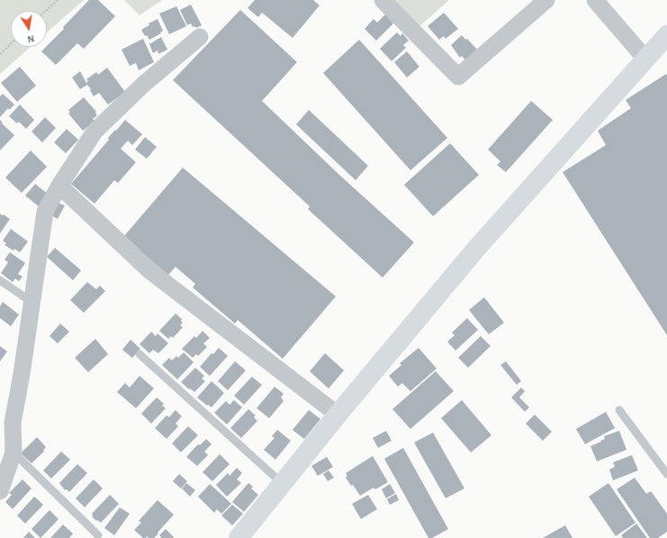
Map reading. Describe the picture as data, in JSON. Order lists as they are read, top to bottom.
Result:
{
  "north": "bottom"
}
